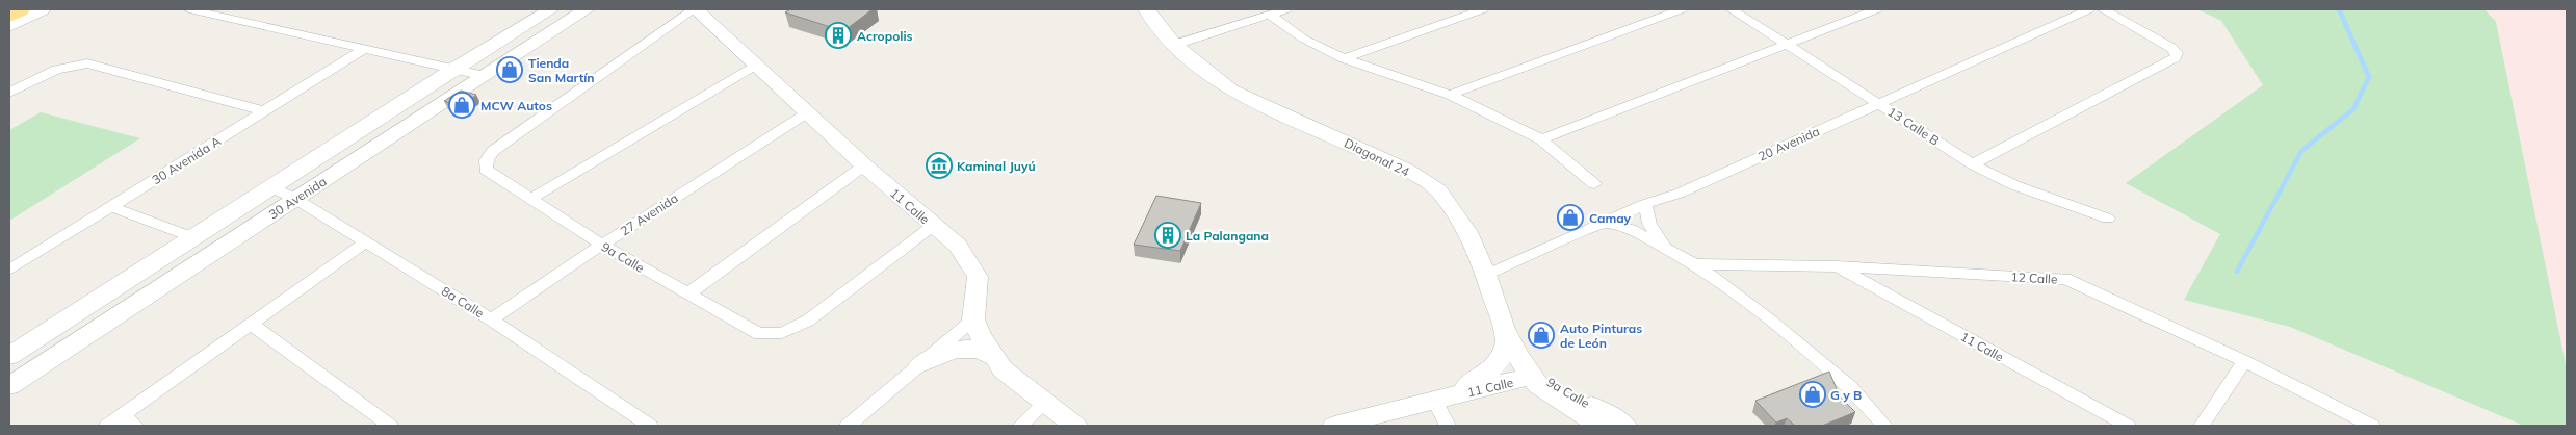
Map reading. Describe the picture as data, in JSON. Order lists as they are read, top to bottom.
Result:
{
  "streets": {
    "street": [
      "13 Calle B",
      "20 Avenida",
      "Diagonal 24",
      "30 Avenida A",
      "30 Avenida",
      "11 Calle",
      "27 Avenida",
      "9a Calle",
      "12 Calle",
      "8a Calle"
    ]
  },
  "crossings": [
    ["13 Calle B", "20 Avenida"],
    ["20 Avenida", "Diagonal 24"],
    ["Diagonal 24", "11 Calle"],
    ["Diagonal 24", "9a Calle"],
    ["30 Avenida", "8a Calle"],
    ["11 Calle", "27 Avenida"],
    ["11 Calle", "9a Calle"],
    ["11 Calle", "12 Calle"],
    ["27 Avenida", "9a Calle"],
    ["27 Avenida", "8a Calle"]
  ],
  "places": {
    "building": ["Acropolis", "La Palangana"],
    "shop": [
      "Tienda San Martín",
      "MCW Autos",
      "Camay",
      "Auto Pinturas de León",
      "G y B"
    ],
    "museum": ["Kaminal Juyú"]
  }
}
